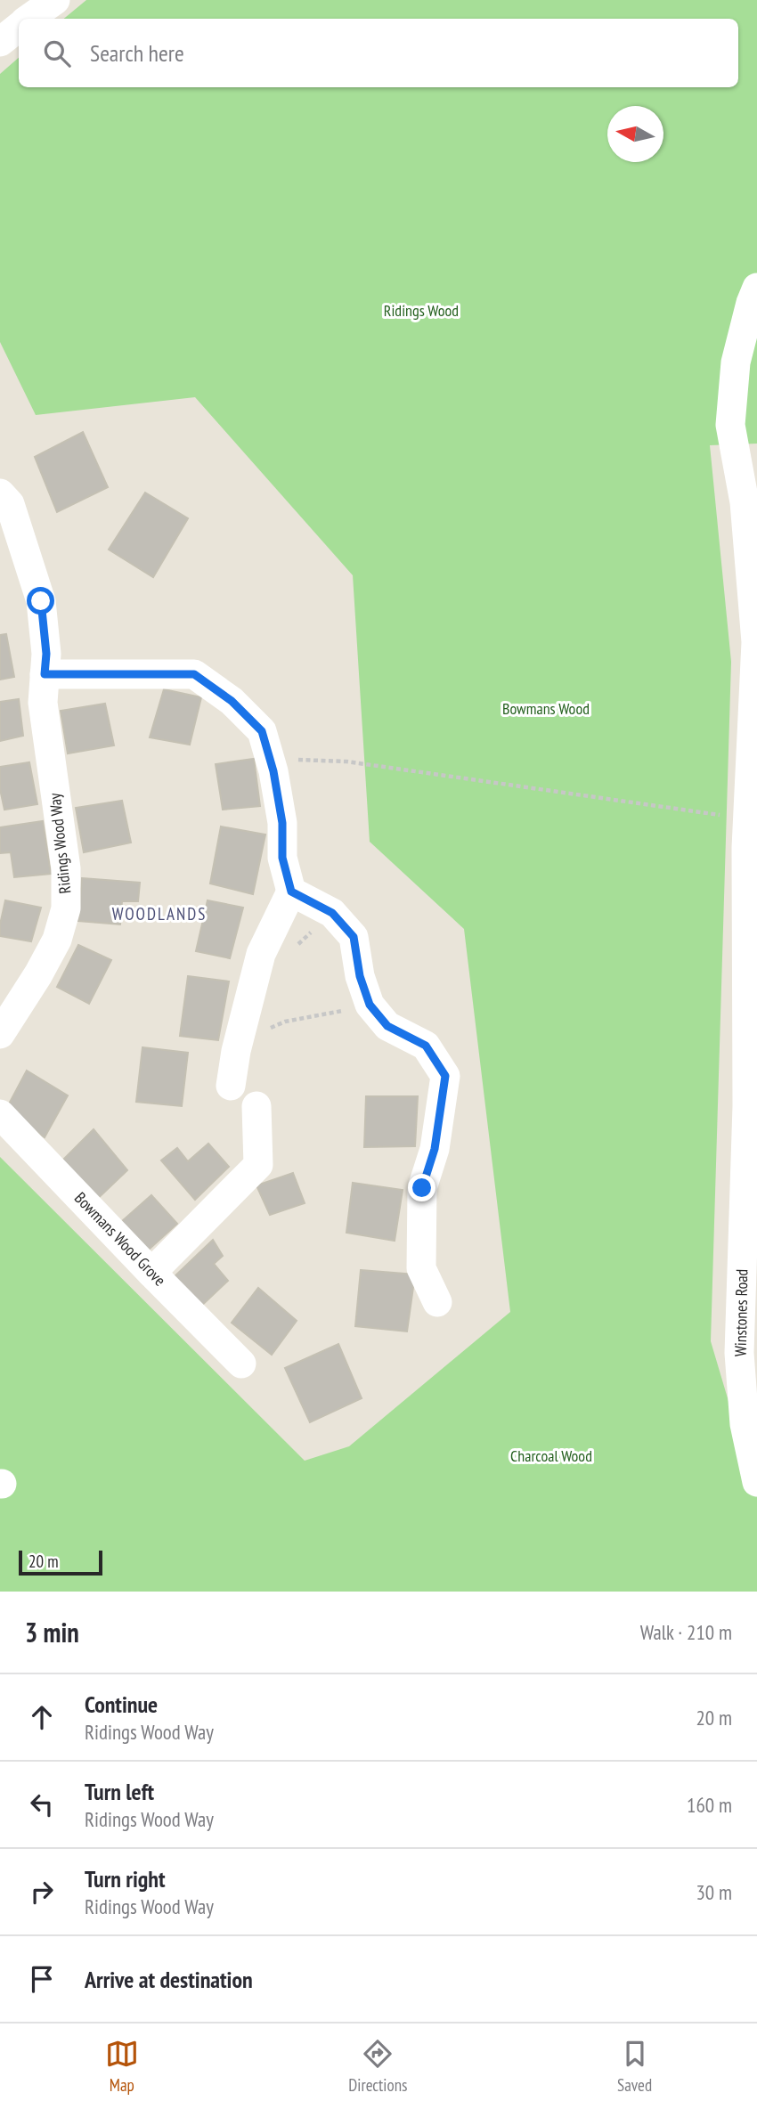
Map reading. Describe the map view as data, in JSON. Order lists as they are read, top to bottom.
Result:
{
  "streets": {
    "street": ["Ridings Wood Way", "Bowmans Wood Grove", "Winstones Road"]
  },
  "districts": ["WOODLANDS"],
  "parks": ["Ridings Wood", "Bowmans Wood", "Charcoal Wood"],
  "scale_bar": "20 m",
  "north": "left",
  "page": {
    "search": "Search here",
    "scale": "20 m",
    "heading": ["3 min", "Walk · 210 m"],
    "list": [
      ["Continue", "Ridings Wood Way", "20 m"],
      ["Turn left", "Ridings Wood Way", "160 m"],
      ["Turn right", "Ridings Wood Way", "30 m"],
      "Arrive at destination"
    ],
    "nav": ["Map", "Directions", "Saved"]
  }
}
